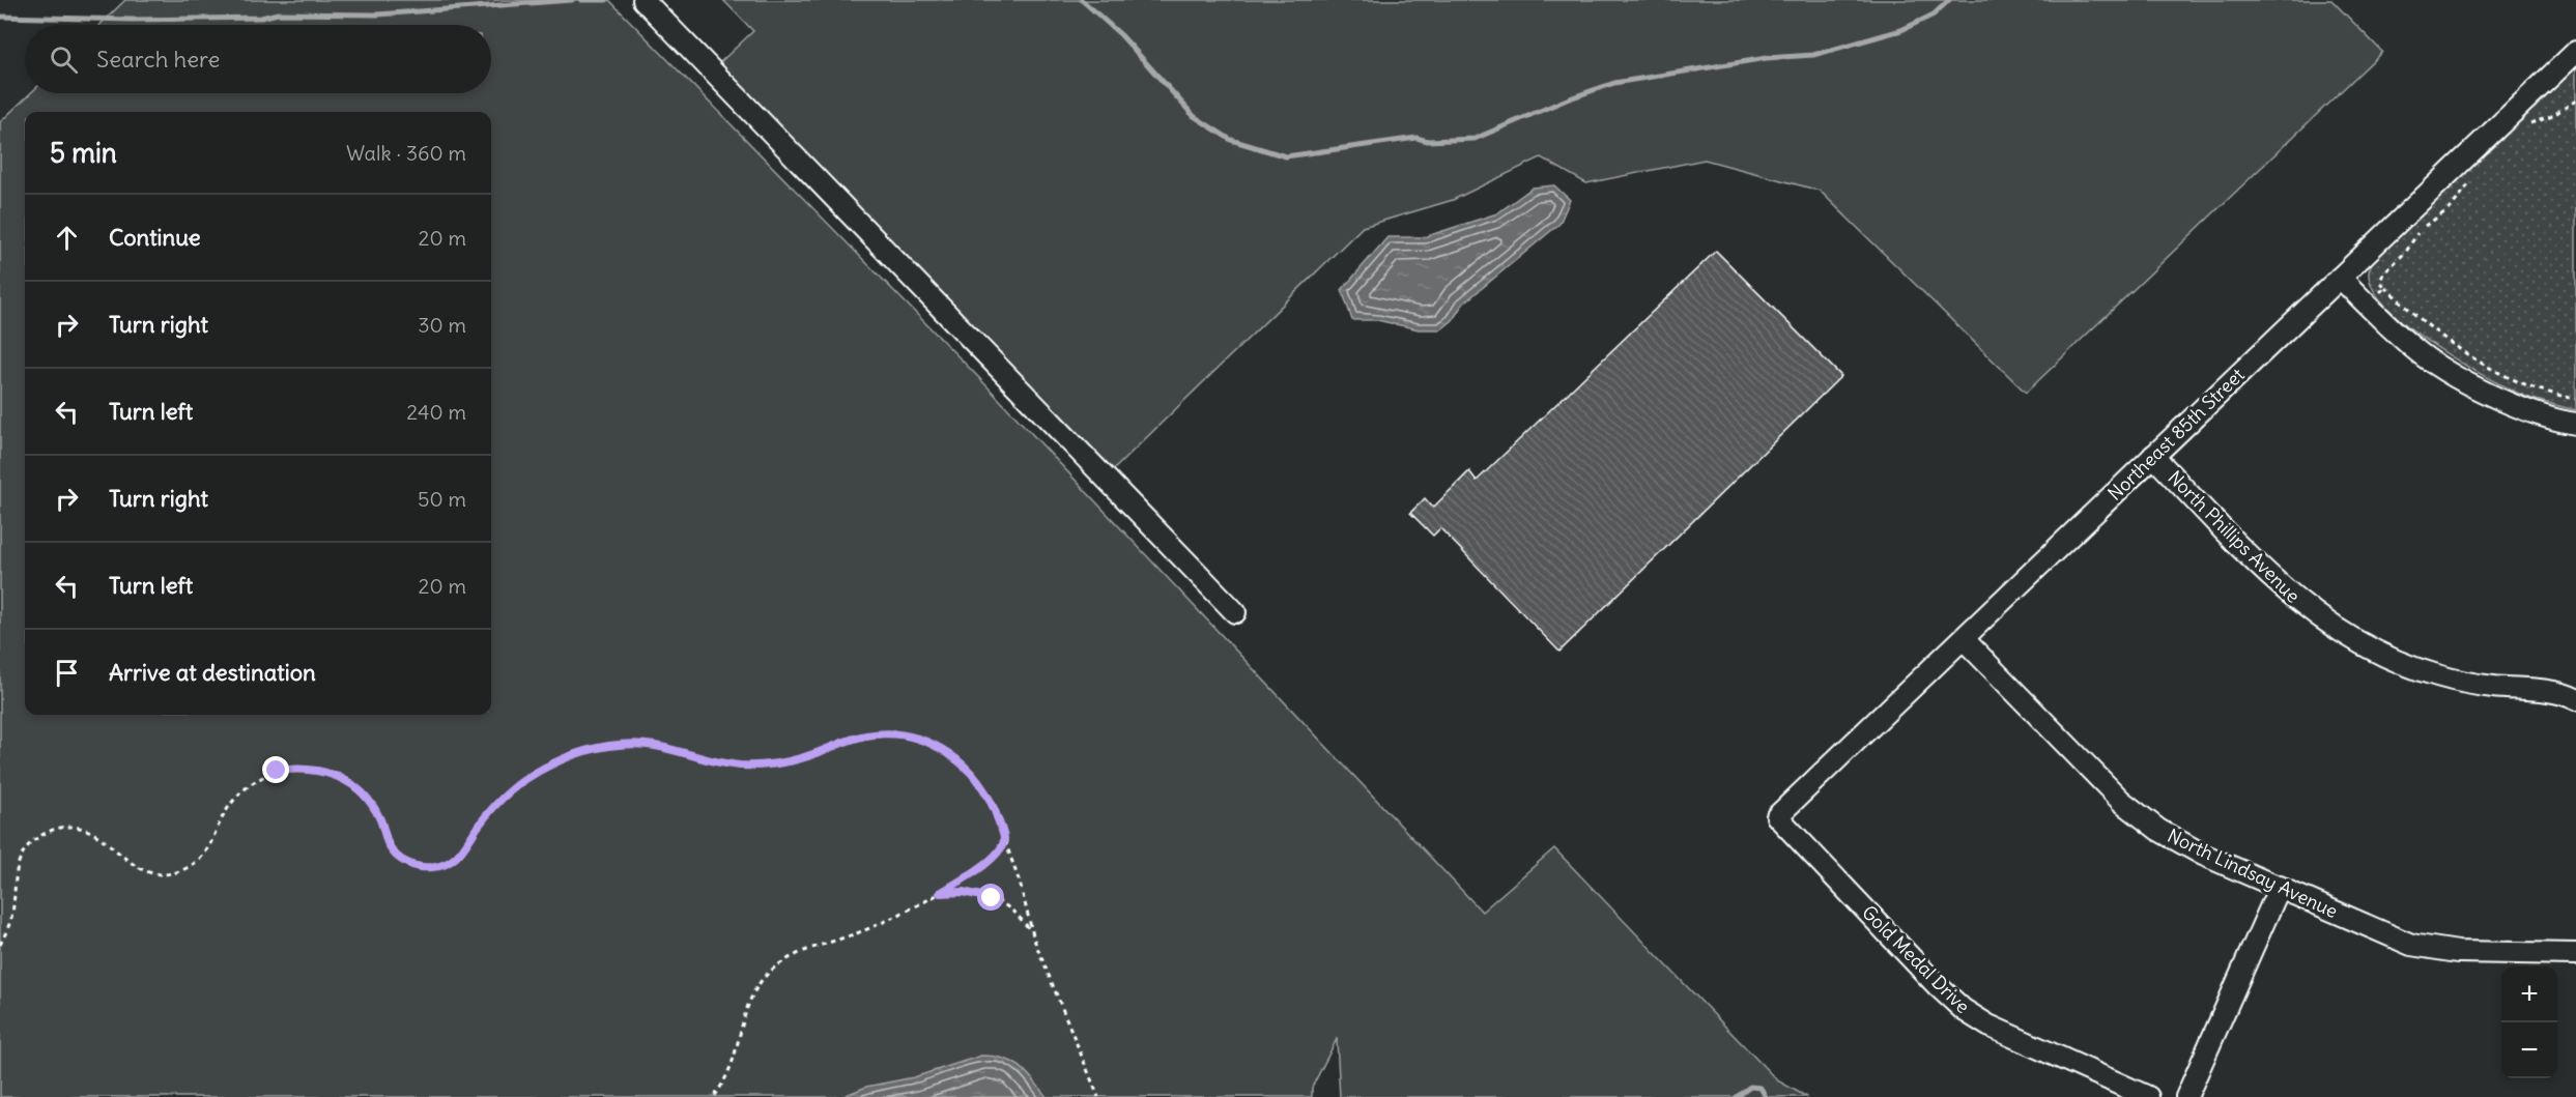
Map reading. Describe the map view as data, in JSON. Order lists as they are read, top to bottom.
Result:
{
  "streets": {
    "street": [
      "Northeast 85th Street",
      "North Phillips Avenue",
      "North Lindsay Avenue",
      "Gold Medal Drive"
    ]
  },
  "crossings": [
    ["Northeast 85th Street", "North Phillips Avenue"],
    ["Northeast 85th Street", "North Lindsay Avenue"],
    ["Northeast 85th Street", "Gold Medal Drive"]
  ],
  "page": {
    "search": "Search here",
    "heading": ["5 min", "Walk · 360 m"],
    "list": [
      ["Continue", "20 m"],
      ["Turn right", "30 m"],
      ["Turn left", "240 m"],
      ["Turn right", "50 m"],
      ["Turn left", "20 m"],
      "Arrive at destination"
    ],
    "map_buttons": ["+", "−"]
  }
}
